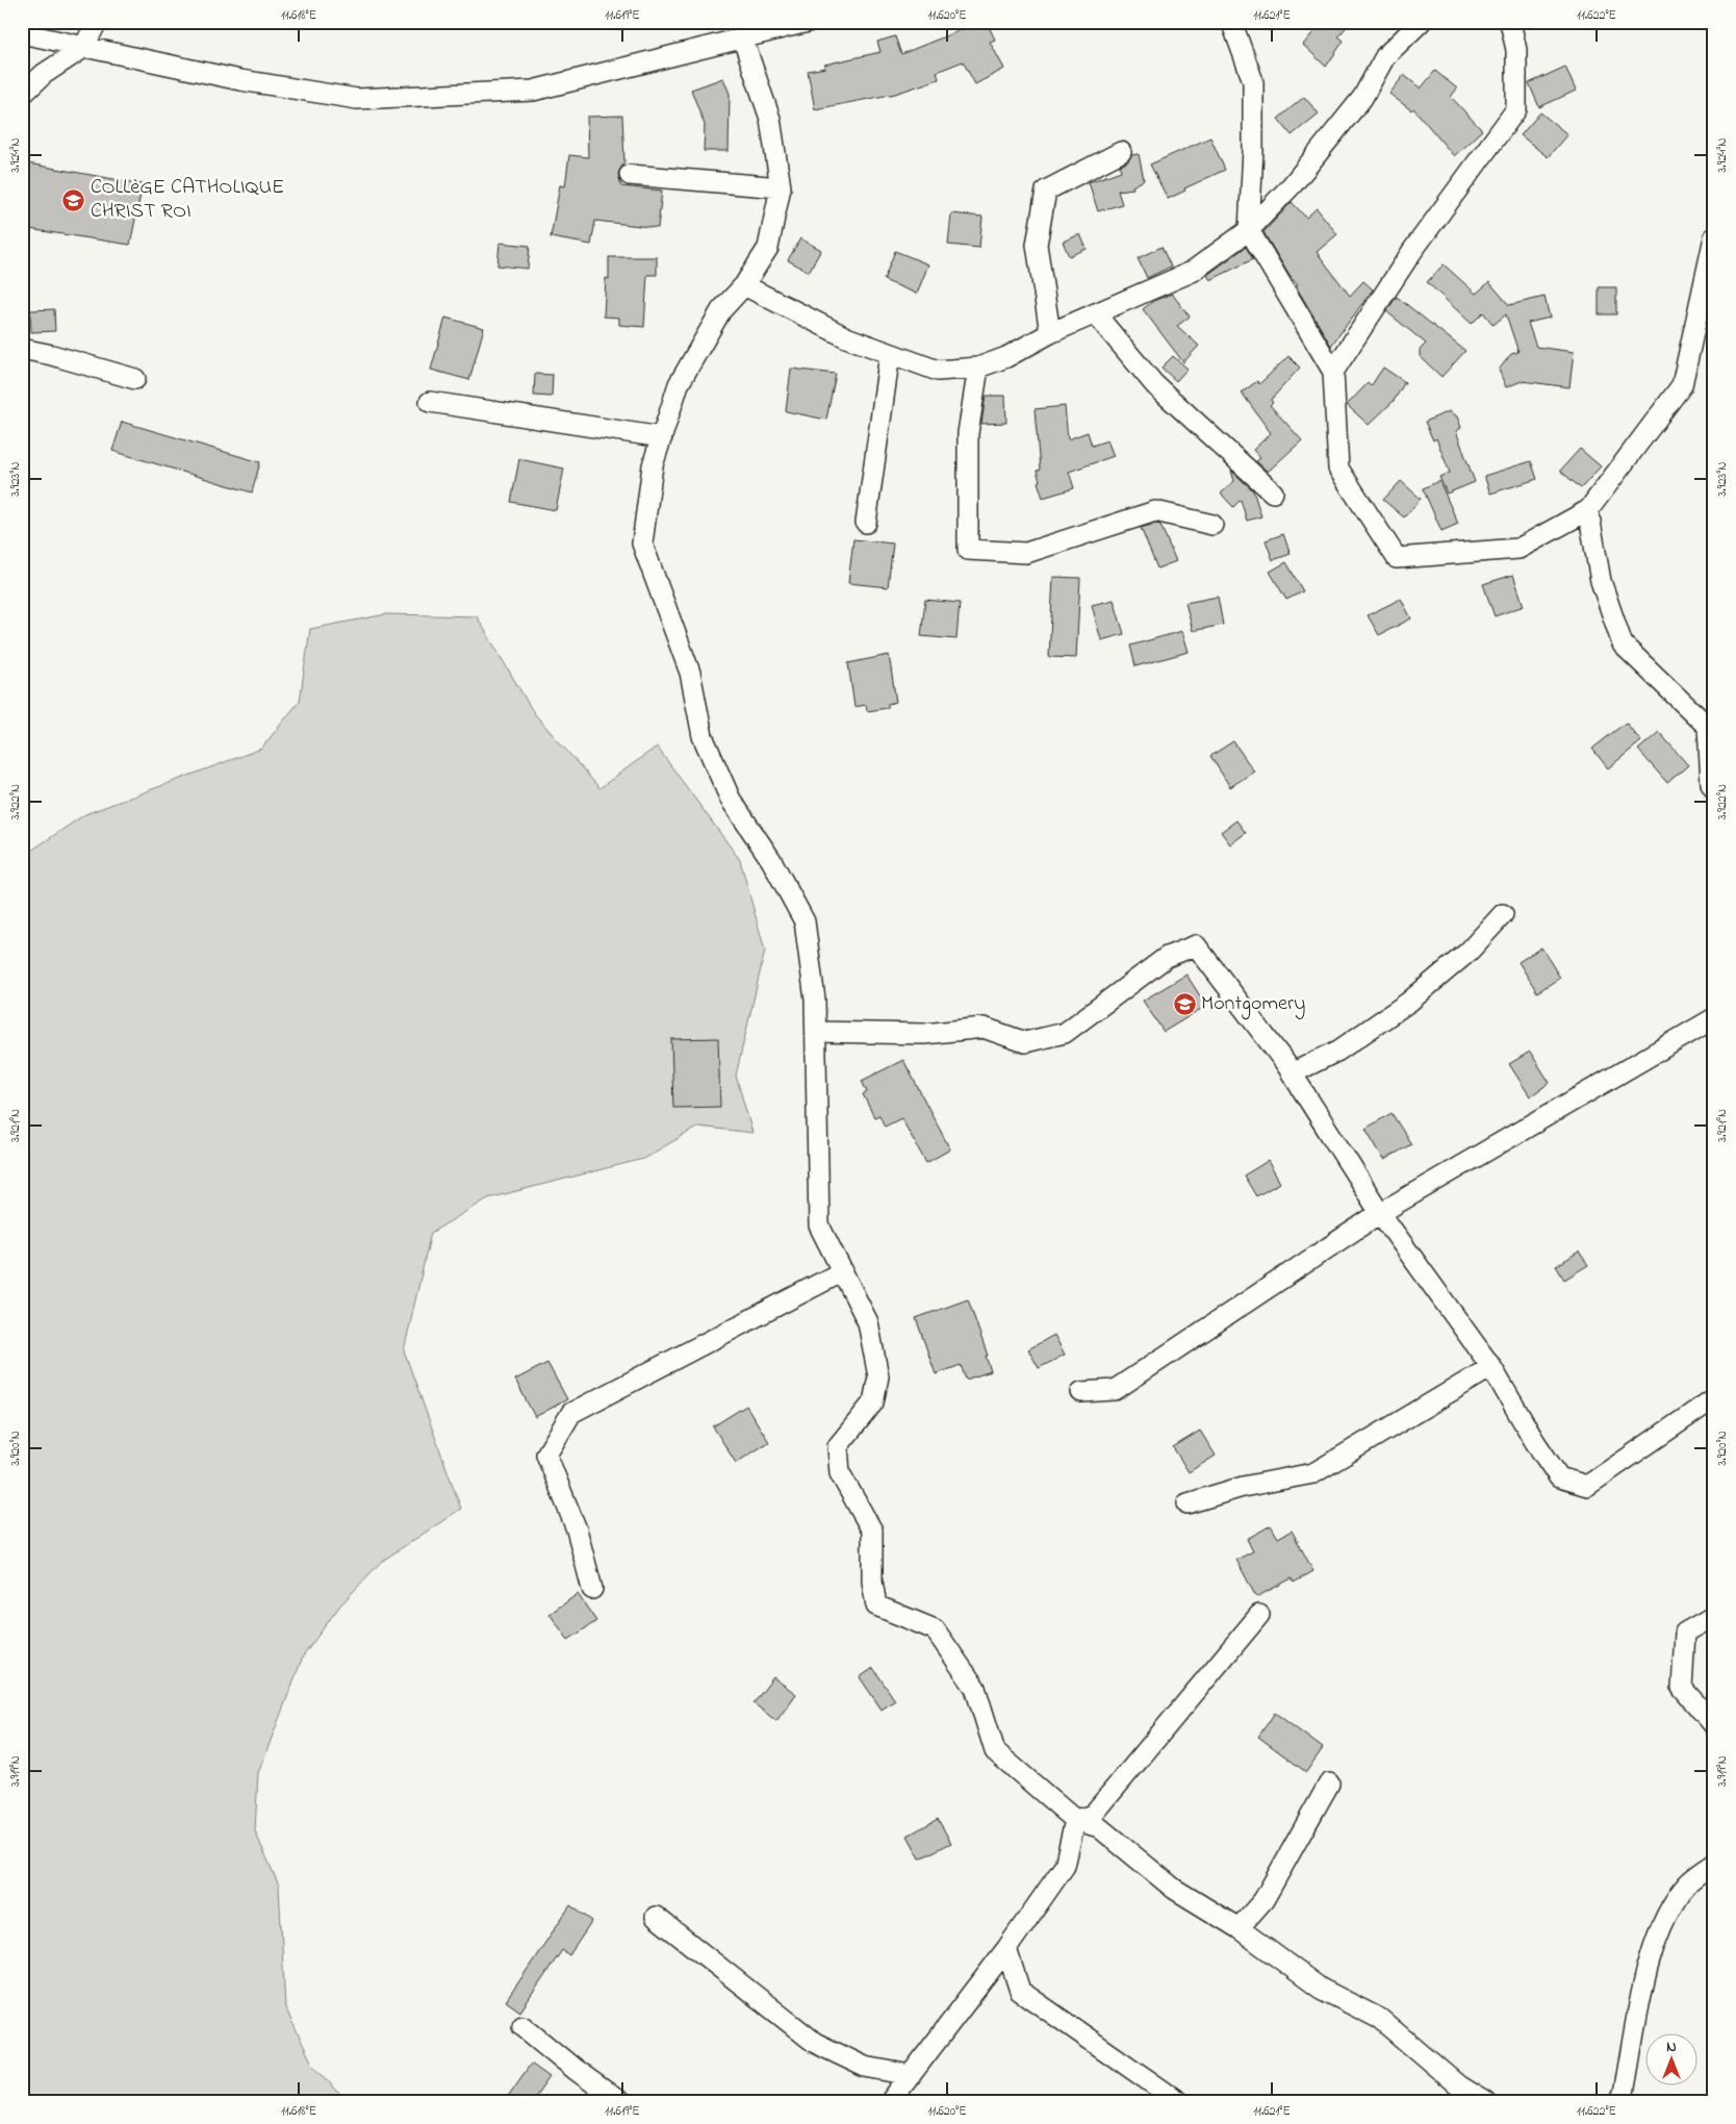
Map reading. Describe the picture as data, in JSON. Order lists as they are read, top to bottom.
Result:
{
  "places": {
    "school or university": ["COLLèGE CATHOLIQUE CHRIST ROI", "Montgomery"]
  },
  "north": "top",
  "coordinates": [
    "11.618°E",
    "11.619°E",
    "11.620°E",
    "11.621°E",
    "11.622°E",
    "3.924°N",
    "3.923°N",
    "3.922°N",
    "3.921°N",
    "3.920°N",
    "3.919°N"
  ]
}
